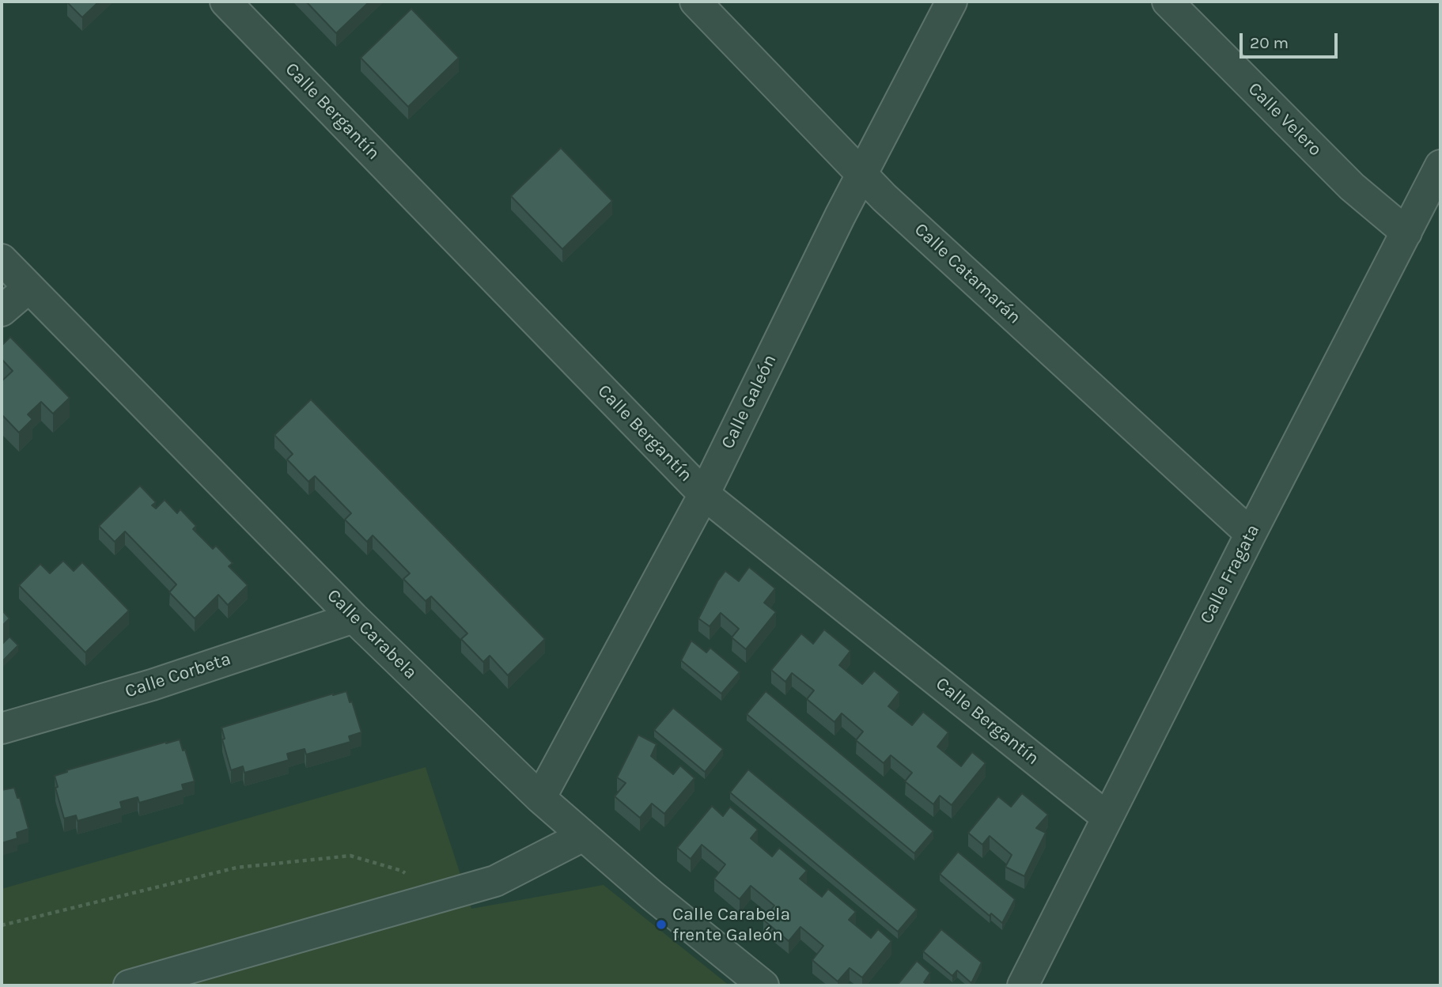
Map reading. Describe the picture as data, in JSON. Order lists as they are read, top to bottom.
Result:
{
  "streets": {
    "street": [
      "Calle Bergantín",
      "Calle Velero",
      "Calle Catamarán",
      "Calle Galeón",
      "Calle Fragata",
      "Calle Carabela",
      "Calle Corbeta"
    ]
  },
  "crossings": [
    ["Calle Bergantín", "Calle Galeón"],
    ["Calle Bergantín", "Calle Fragata"],
    ["Calle Velero", "Calle Fragata"],
    ["Calle Catamarán", "Calle Galeón"],
    ["Calle Catamarán", "Calle Fragata"],
    ["Calle Galeón", "Calle Carabela"],
    ["Calle Carabela", "Calle Corbeta"]
  ],
  "places": ["Calle Carabela frente Galeón"],
  "scale_bar": "20 m"
}
